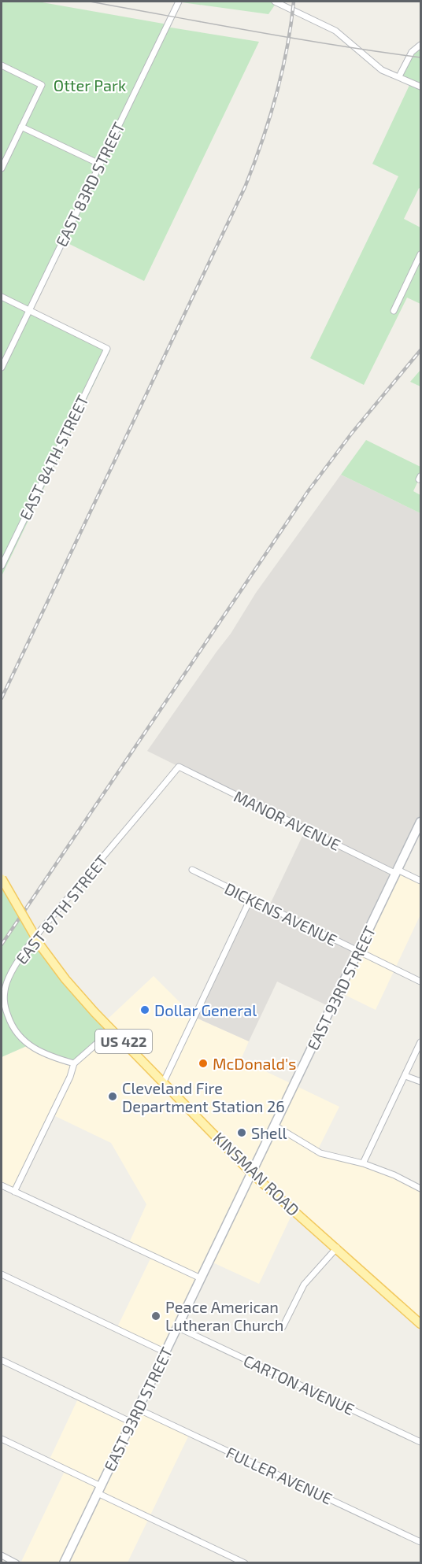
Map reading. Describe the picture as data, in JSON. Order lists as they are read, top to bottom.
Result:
{
  "streets": {
    "main road": ["EAST 93RD STREET", "US 422", "KINSMAN ROAD"],
    "street": [
      "EAST 83RD STREET",
      "EAST 84TH STREET",
      "MANOR AVENUE",
      "EAST 87TH STREET",
      "DICKENS AVENUE",
      "CARTON AVENUE",
      "FULLER AVENUE"
    ]
  },
  "crossings": [
    ["EAST 83RD STREET", "EAST 84TH STREET"],
    ["MANOR AVENUE", "EAST 87TH STREET"],
    ["MANOR AVENUE", "EAST 93RD STREET"],
    ["DICKENS AVENUE", "EAST 93RD STREET"],
    ["EAST 93RD STREET", "KINSMAN ROAD"],
    ["EAST 93RD STREET", "CARTON AVENUE"],
    ["EAST 93RD STREET", "FULLER AVENUE"]
  ],
  "parks": ["Otter Park"],
  "places": [
    "Dollar General",
    "McDonald's",
    "Cleveland Fire Department Station 26",
    "Shell",
    "Peace American Lutheran Church"
  ]
}
